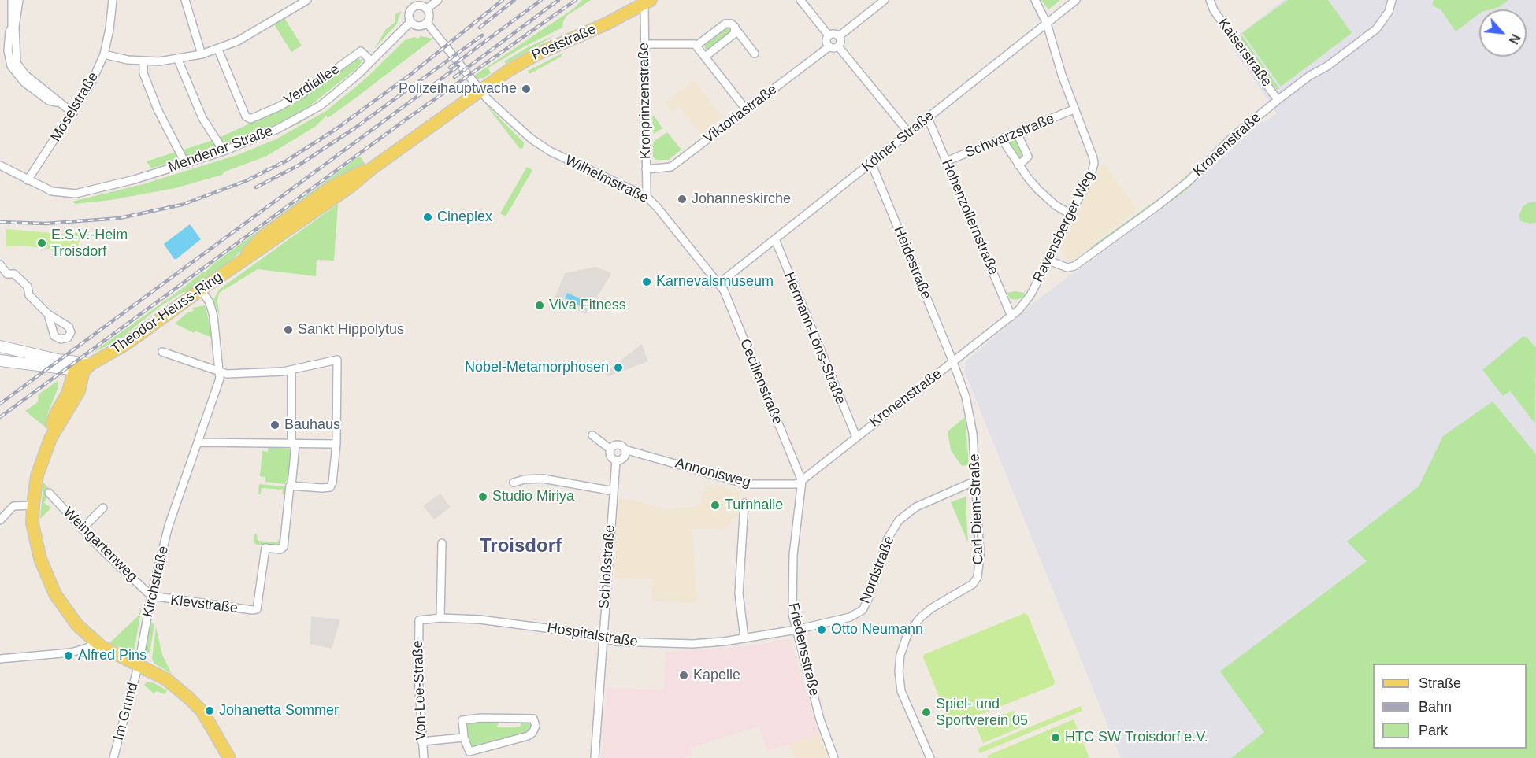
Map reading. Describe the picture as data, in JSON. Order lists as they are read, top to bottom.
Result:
{
  "streets": {
    "main road": ["Poststraße", "Theodor-Heuss-Ring"],
    "street": [
      "Kaiserstraße",
      "Verdiallee",
      "Kronprinzenstraße",
      "Moselstraße",
      "Viktoriastraße",
      "Schwarzstraße",
      "Kölner Straße",
      "Kronenstraße",
      "Mendener Straße",
      "Wilhelmstraße",
      "Hohenzollernstraße",
      "Ravensberger Weg",
      "Heidestraße",
      "Hermann-Löns-Straße",
      "Cecilienstraße",
      "Annonisweg",
      "Carl-Diem-Straße",
      "Weingartenweg",
      "Schloßstraße",
      "Nordstraße",
      "Kirchstraße",
      "Klevstraße",
      "Hospitalstraße",
      "Friedensstraße",
      "Von-Loe-Straße",
      "Im Grund"
    ]
  },
  "crossings": [
    ["Poststraße", "Kronprinzenstraße"],
    ["Poststraße", "Wilhelmstraße"],
    ["Poststraße", "Theodor-Heuss-Ring"],
    ["Kaiserstraße", "Kronenstraße"],
    ["Verdiallee", "Mendener Straße"],
    ["Kronprinzenstraße", "Viktoriastraße"],
    ["Kronprinzenstraße", "Wilhelmstraße"],
    ["Moselstraße", "Mendener Straße"],
    ["Schwarzstraße", "Hohenzollernstraße"],
    ["Schwarzstraße", "Ravensberger Weg"],
    ["Kölner Straße", "Wilhelmstraße"],
    ["Kölner Straße", "Hohenzollernstraße"],
    ["Kölner Straße", "Ravensberger Weg"],
    ["Kölner Straße", "Heidestraße"],
    ["Kölner Straße", "Hermann-Löns-Straße"],
    ["Kölner Straße", "Cecilienstraße"],
    ["Kronenstraße", "Hohenzollernstraße"],
    ["Kronenstraße", "Ravensberger Weg"],
    ["Kronenstraße", "Heidestraße"],
    ["Kronenstraße", "Hermann-Löns-Straße"],
    ["Kronenstraße", "Cecilienstraße"],
    ["Kronenstraße", "Annonisweg"],
    ["Kronenstraße", "Carl-Diem-Straße"],
    ["Kronenstraße", "Friedensstraße"],
    ["Mendener Straße", "Wilhelmstraße"],
    ["Wilhelmstraße", "Theodor-Heuss-Ring"],
    ["Wilhelmstraße", "Cecilienstraße"],
    ["Hohenzollernstraße", "Ravensberger Weg"],
    ["Heidestraße", "Carl-Diem-Straße"],
    ["Theodor-Heuss-Ring", "Kirchstraße"],
    ["Cecilienstraße", "Annonisweg"],
    ["Cecilienstraße", "Friedensstraße"],
    ["Annonisweg", "Schloßstraße"],
    ["Annonisweg", "Friedensstraße"],
    ["Carl-Diem-Straße", "Nordstraße"],
    ["Weingartenweg", "Kirchstraße"],
    ["Weingartenweg", "Klevstraße"],
    ["Schloßstraße", "Hospitalstraße"],
    ["Nordstraße", "Hospitalstraße"],
    ["Nordstraße", "Friedensstraße"],
    ["Kirchstraße", "Klevstraße"],
    ["Kirchstraße", "Im Grund"],
    ["Hospitalstraße", "Friedensstraße"],
    ["Hospitalstraße", "Von-Loe-Straße"]
  ],
  "districts": ["Troisdorf"],
  "places": [
    "Polizeihauptwache",
    "Johanneskirche",
    "Cineplex",
    "E.S.V.-Heim Troisdorf",
    "Karnevalsmuseum",
    "Viva Fitness",
    "Sankt Hippolytus",
    "Nobel-Metamorphosen",
    "Bauhaus",
    "Studio Miriya",
    "Turnhalle",
    "Otto Neumann",
    "Alfred Pins",
    "Kapelle",
    "Johanetta Sommer",
    "Spiel- und Sportverein 05",
    "HTC SW Troisdorf e.V."
  ],
  "legend": ["Straße", "Bahn", "Park"],
  "north": "bottom right"
}
